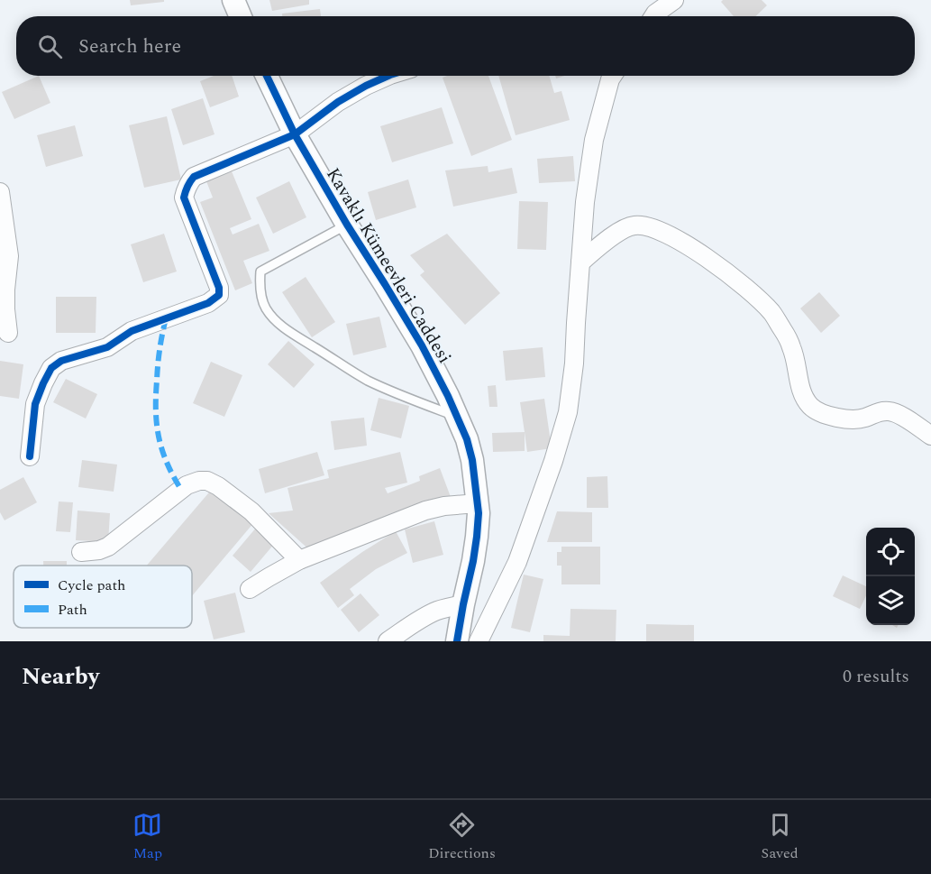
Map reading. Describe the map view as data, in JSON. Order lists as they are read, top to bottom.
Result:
{
  "streets": {
    "street": ["Kavaklı Kümeevleri Caddesi"]
  },
  "legend": ["Cycle path", "Path"],
  "page": {
    "search": "Search here",
    "heading": ["Nearby", "0 results"],
    "nav": ["Map", "Directions", "Saved"]
  }
}
